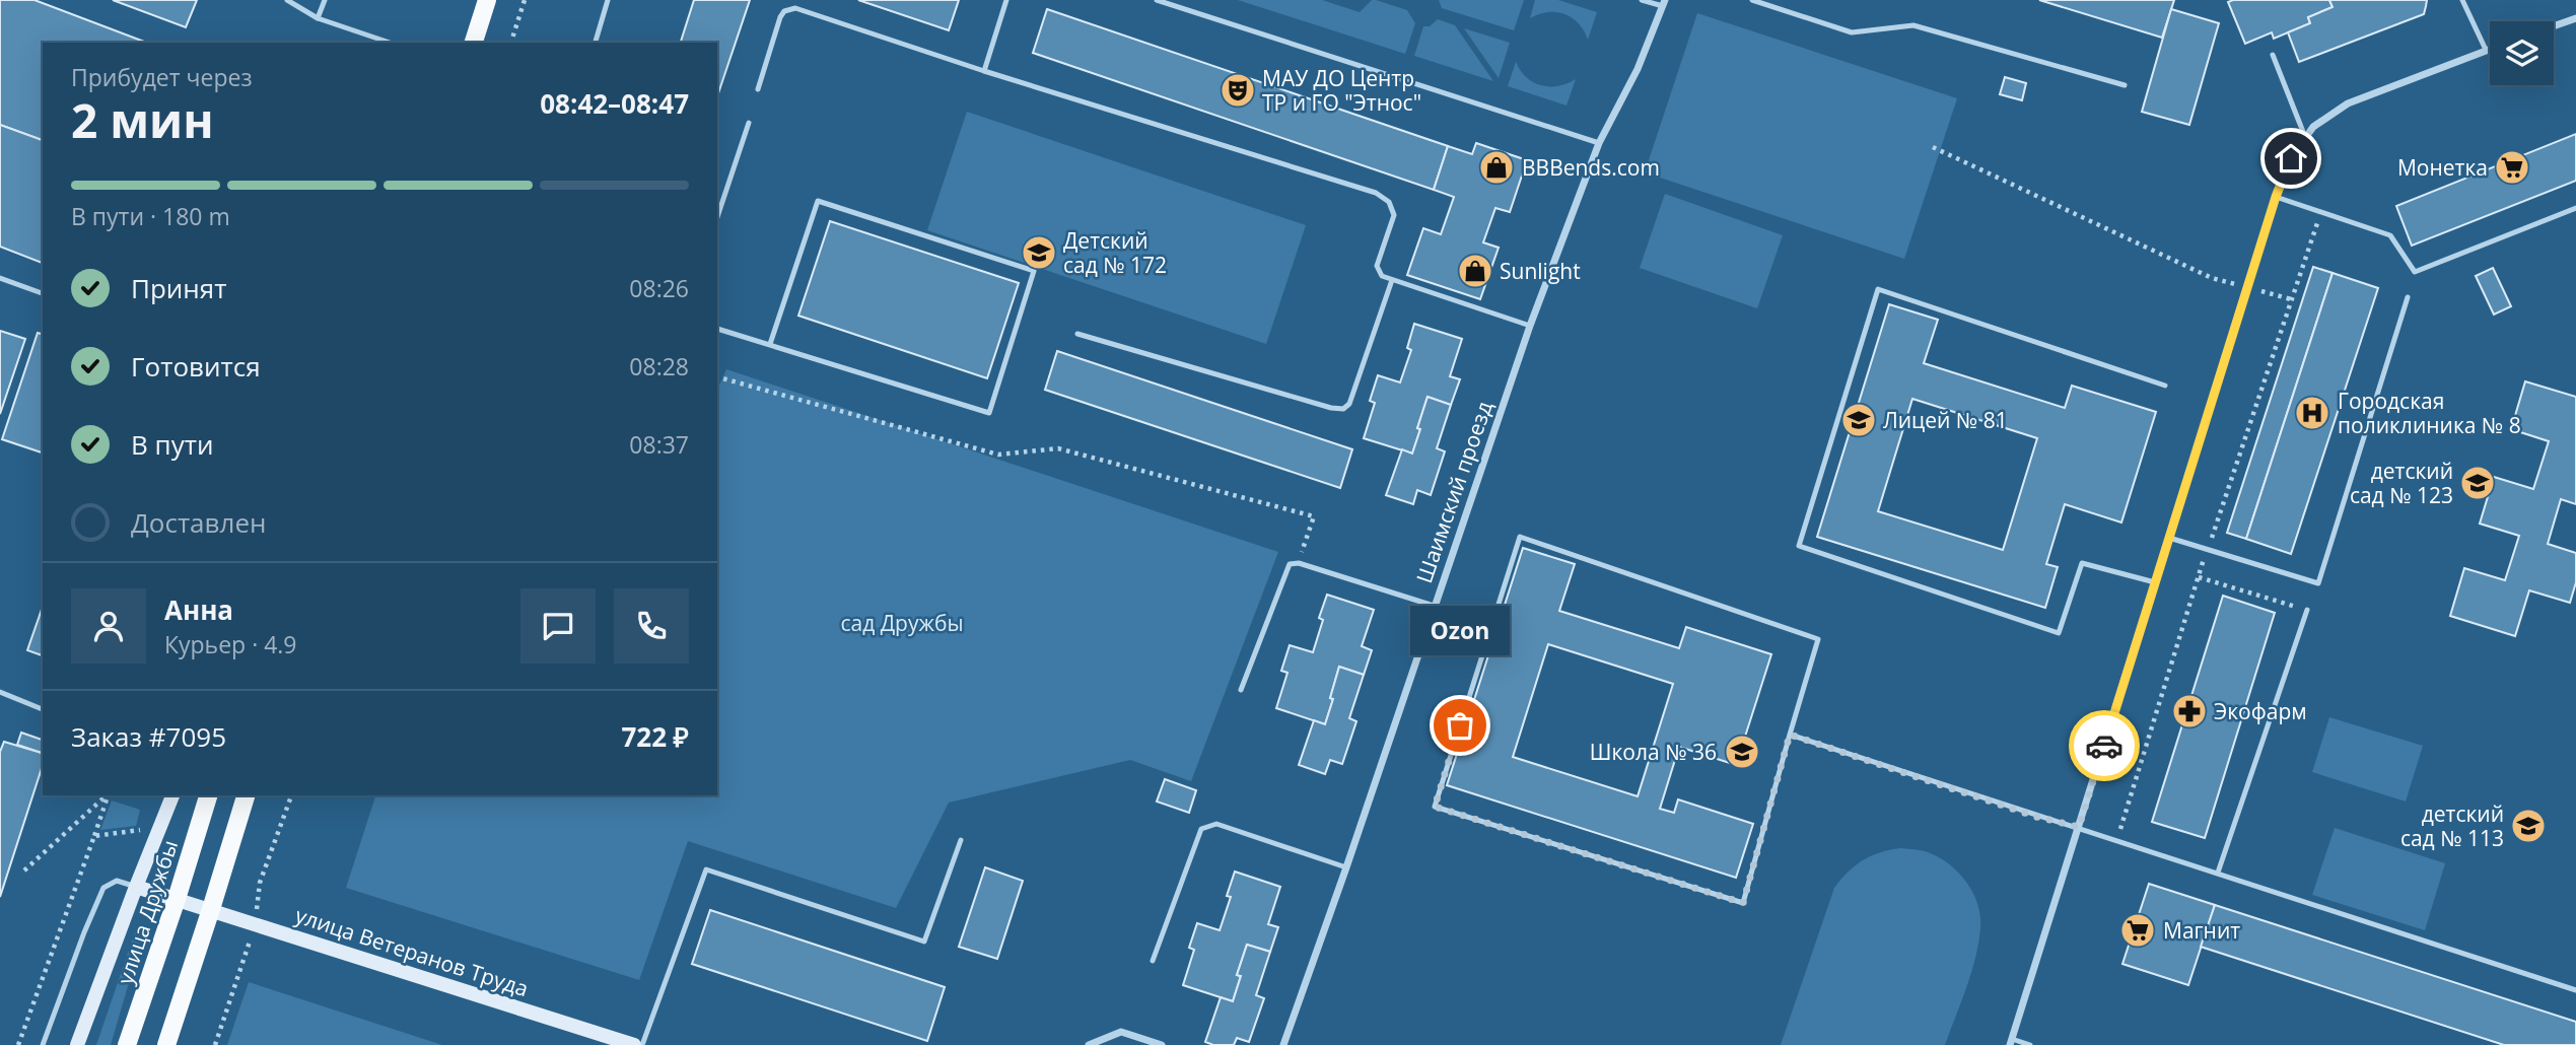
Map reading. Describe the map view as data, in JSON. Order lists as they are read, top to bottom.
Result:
{
  "streets": {
    "main road": ["улица Дружбы", "улица Ветеранов Труда"],
    "street": ["Шаимский проезд"]
  },
  "crossings": [
    ["улица Дружбы", "улица Ветеранов Труда"]
  ],
  "parks": ["сад Дружбы"],
  "places": {
    "theatre": ["МАУ ДО Центр ТР и ГО \"Этнос\""],
    "shop": ["BBBends.com", "Sunlight"],
    "supermarket": ["Монетка", "Магнит"],
    "school or university": [
      "Детский сад № 172",
      "Лицей № 81",
      "детский сад № 123",
      "Школа № 36",
      "детский сад № 113"
    ],
    "hospital": ["Городская поликлиника № 8"],
    "pharmacy": ["Экофарм"],
    "other": ["Ozon"]
  },
  "page": {
    "heading": ["2 мин", "Прибудет через", "08:42–08:47"],
    "panel": [
      "Анна",
      "Курьер · 4.9",
      "Заказ #7095",
      "722 ₽"
    ],
    "bar": "В пути · 180 m",
    "list": [
      ["Принят", "08:26"],
      ["Готовится", "08:28"],
      ["В пути", "08:37"],
      "Доставлен"
    ],
    "bubble": "Ozon"
  }
}
